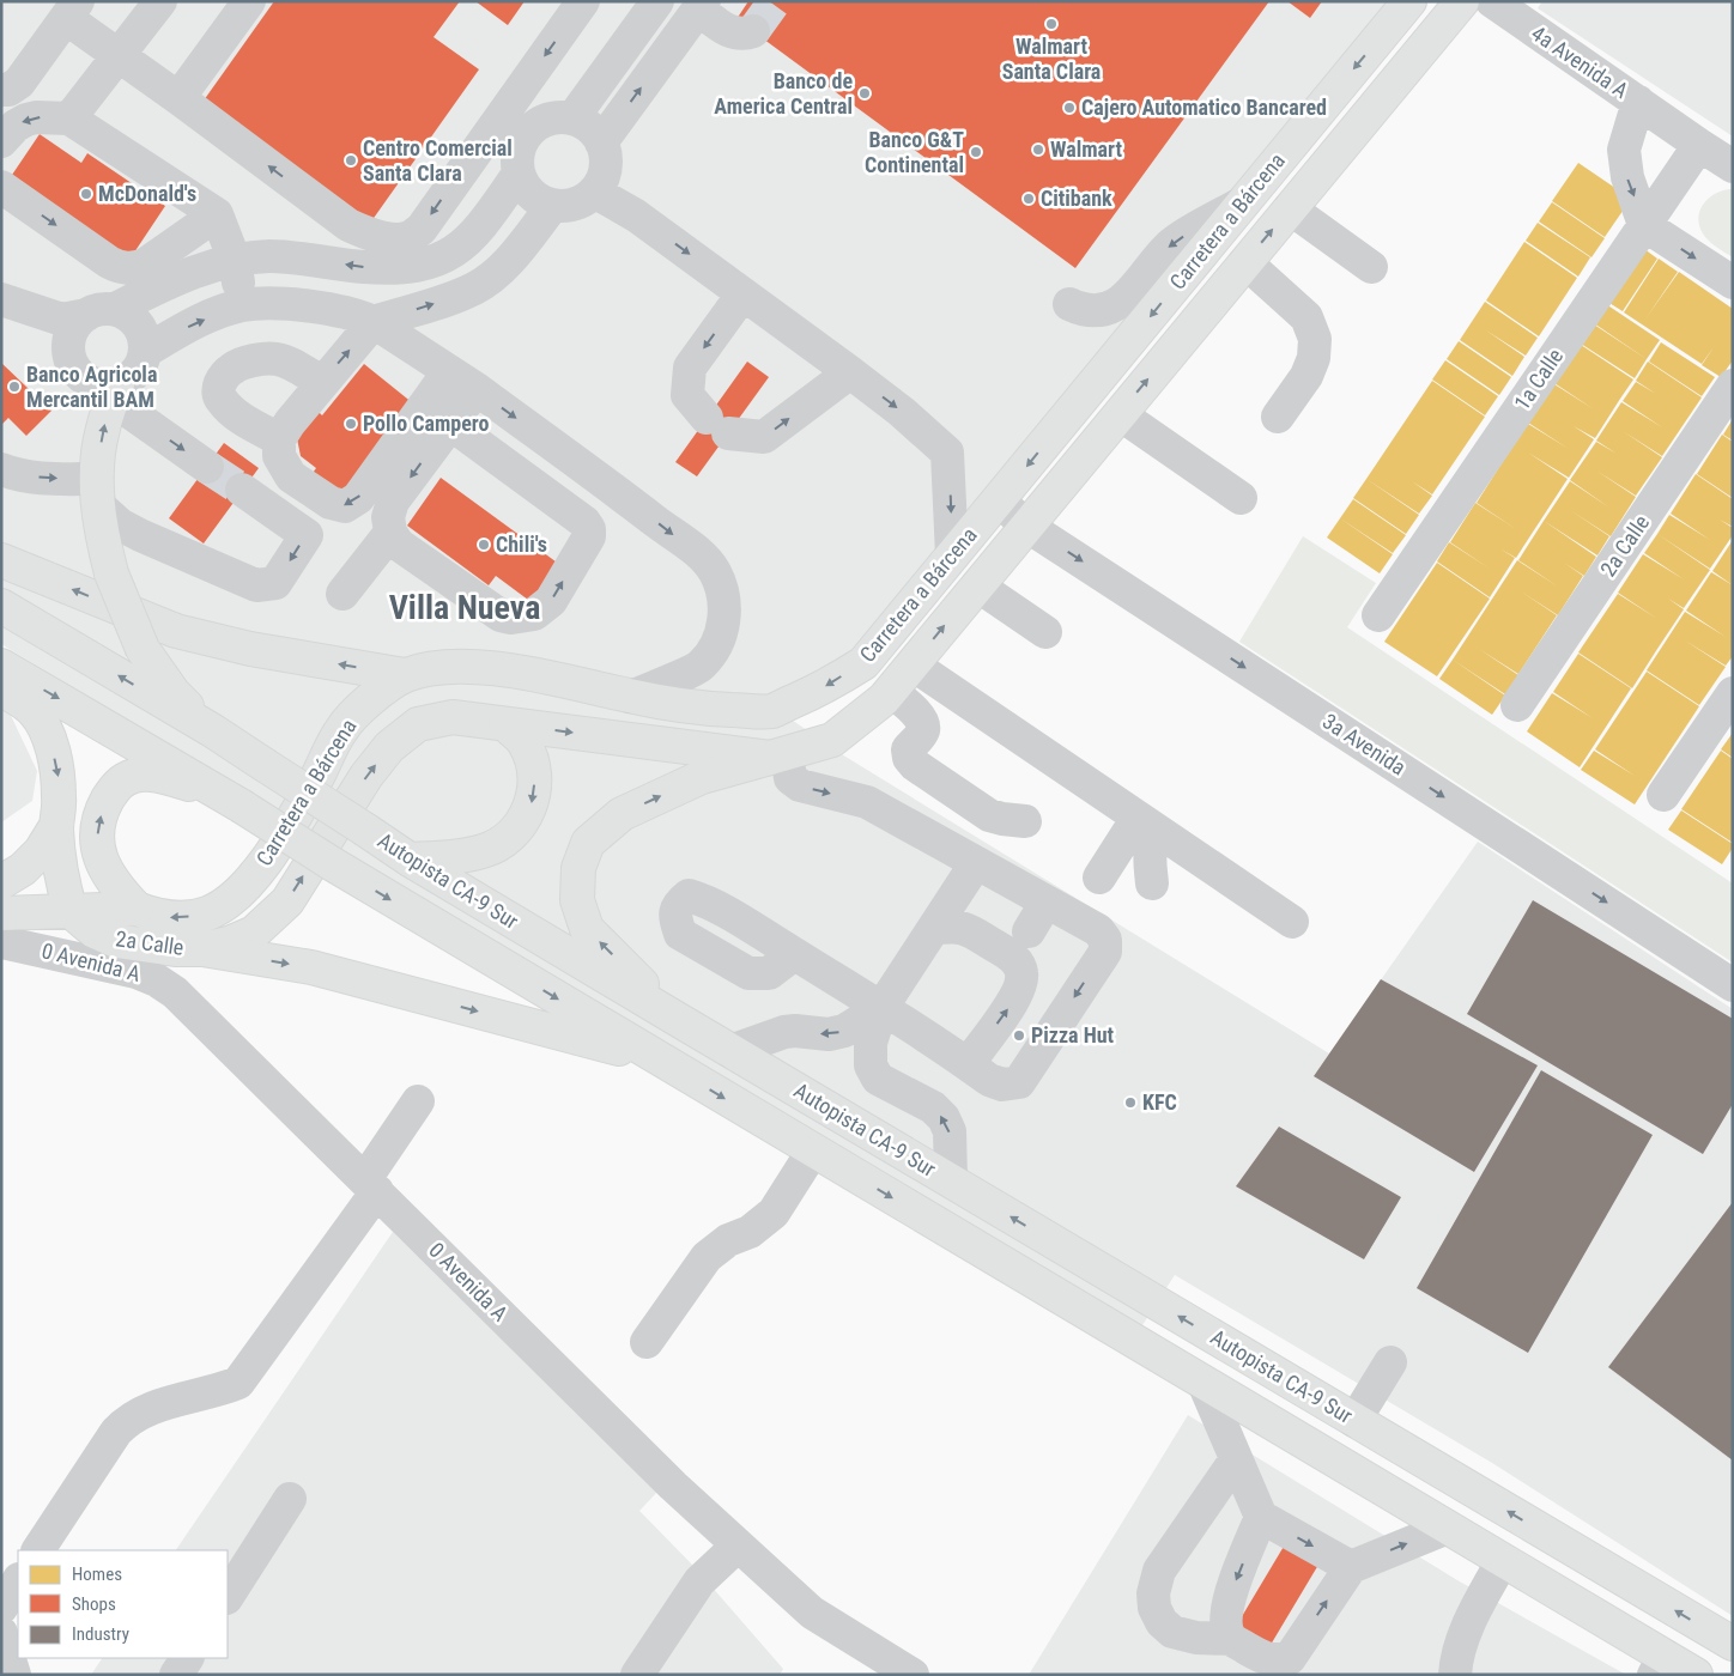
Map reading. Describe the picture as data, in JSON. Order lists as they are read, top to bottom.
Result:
{
  "streets": {
    "main road": ["Carretera a Bárcena", "2a Calle", "Autopista CA-9 Sur"],
    "street": [
      "4a Avenida A",
      "1a Calle",
      "3a Avenida",
      "0 Avenida A"
    ]
  },
  "crossings": [
    ["4a Avenida A", "1a Calle"],
    ["Carretera a Bárcena", "2a Calle"],
    ["Carretera a Bárcena", "3a Avenida"]
  ],
  "districts": ["Villa Nueva"],
  "places": [
    "Walmart Santa Clara",
    "Banco de America Central",
    "Cajero Automatico Bancared",
    "Walmart",
    "Banco G&T Continental",
    "Centro Comercial Santa Clara",
    "McDonald's",
    "Citibank",
    "Banco Agricola Mercantil BAM",
    "Pollo Campero",
    "Chili's",
    "Pizza Hut",
    "KFC"
  ],
  "legend": ["Homes", "Shops", "Industry"]
}
